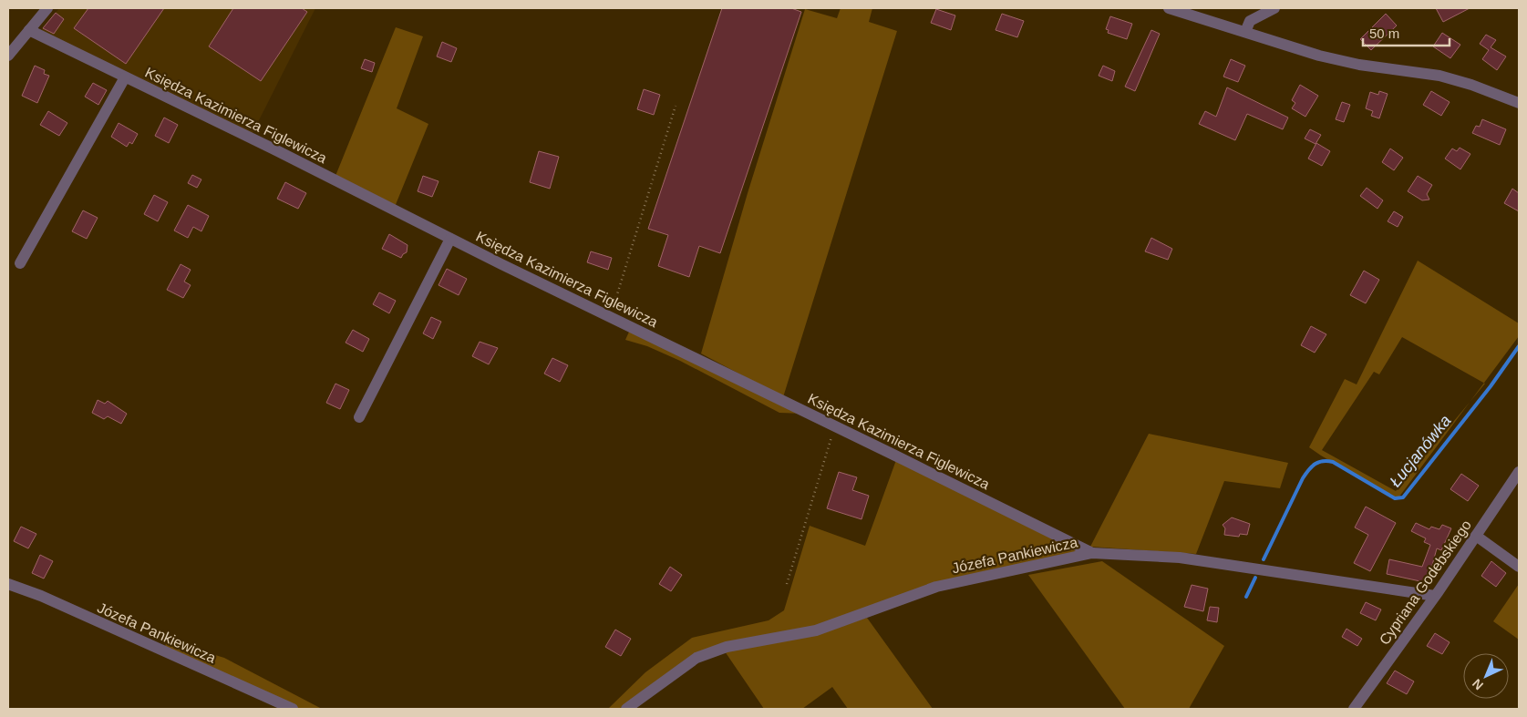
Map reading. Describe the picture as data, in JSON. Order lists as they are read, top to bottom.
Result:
{
  "streets": {
    "street": ["Księdza Kazimierza Figlewicza", "Józefa Pankiewicza", "Cypriana Godebskiego"]
  },
  "crossings": [
    ["Księdza Kazimierza Figlewicza", "Józefa Pankiewicza"],
    ["Józefa Pankiewicza", "Cypriana Godebskiego"]
  ],
  "water": ["Łucjanówka"],
  "scale_bar": "50 m",
  "north": "bottom left"
}
